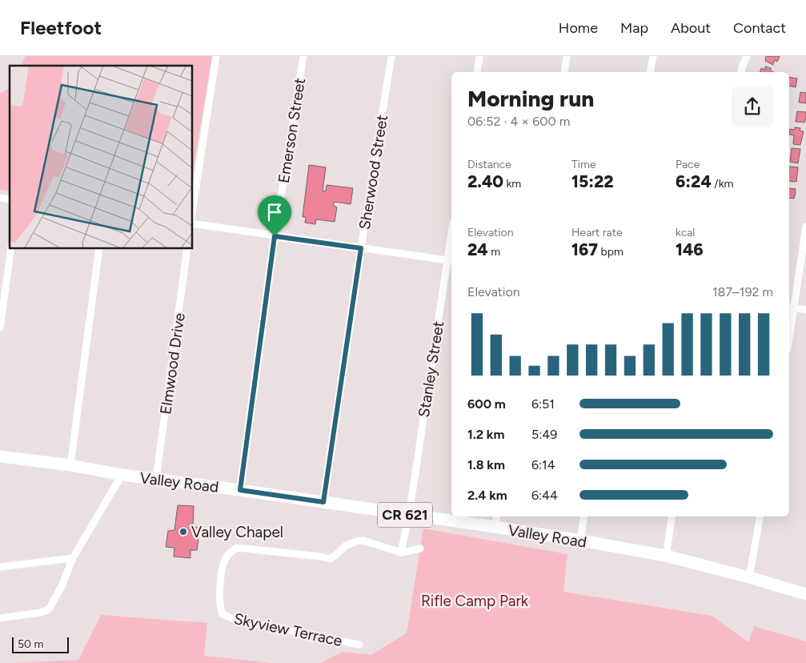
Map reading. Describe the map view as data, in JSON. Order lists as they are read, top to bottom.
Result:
{
  "streets": {
    "main road": ["Valley Road", "CR 621"],
    "street": [
      "Emerson Street",
      "Sherwood Street",
      "Elmwood Drive",
      "Stanley Street",
      "Skyview Terrace"
    ]
  },
  "crossings": [
    ["Emerson Street", "Valley Road"],
    ["Sherwood Street", "Valley Road"],
    ["Elmwood Drive", "Valley Road"],
    ["Stanley Street", "Valley Road"]
  ],
  "parks": ["Rifle Camp Park"],
  "places": ["Valley Chapel"],
  "scale_bar": "50 m",
  "page": {
    "header": "Fleetfoot",
    "nav": [
      "Home",
      "Map",
      "About",
      "Contact"
    ],
    "heading": ["Morning run", "06:52 · 4 × 600 m"],
    "stats": [
      ["Distance", "2.40 km"],
      ["Time", "15:22"],
      ["Pace", "6:24 /km"],
      ["Elevation", "24 m"],
      ["Heart rate", "167 bpm"],
      ["kcal", "146"]
    ],
    "chart": ["Elevation", "187–192 m"],
    "list": [
      {
        "name": "600 m",
        "note": "6:51"
      },
      {
        "name": "1.2 km",
        "note": "5:49"
      },
      {
        "name": "1.8 km",
        "note": "6:14"
      },
      {
        "name": "2.4 km",
        "note": "6:44"
      }
    ],
    "scale": "50 m"
  }
}
